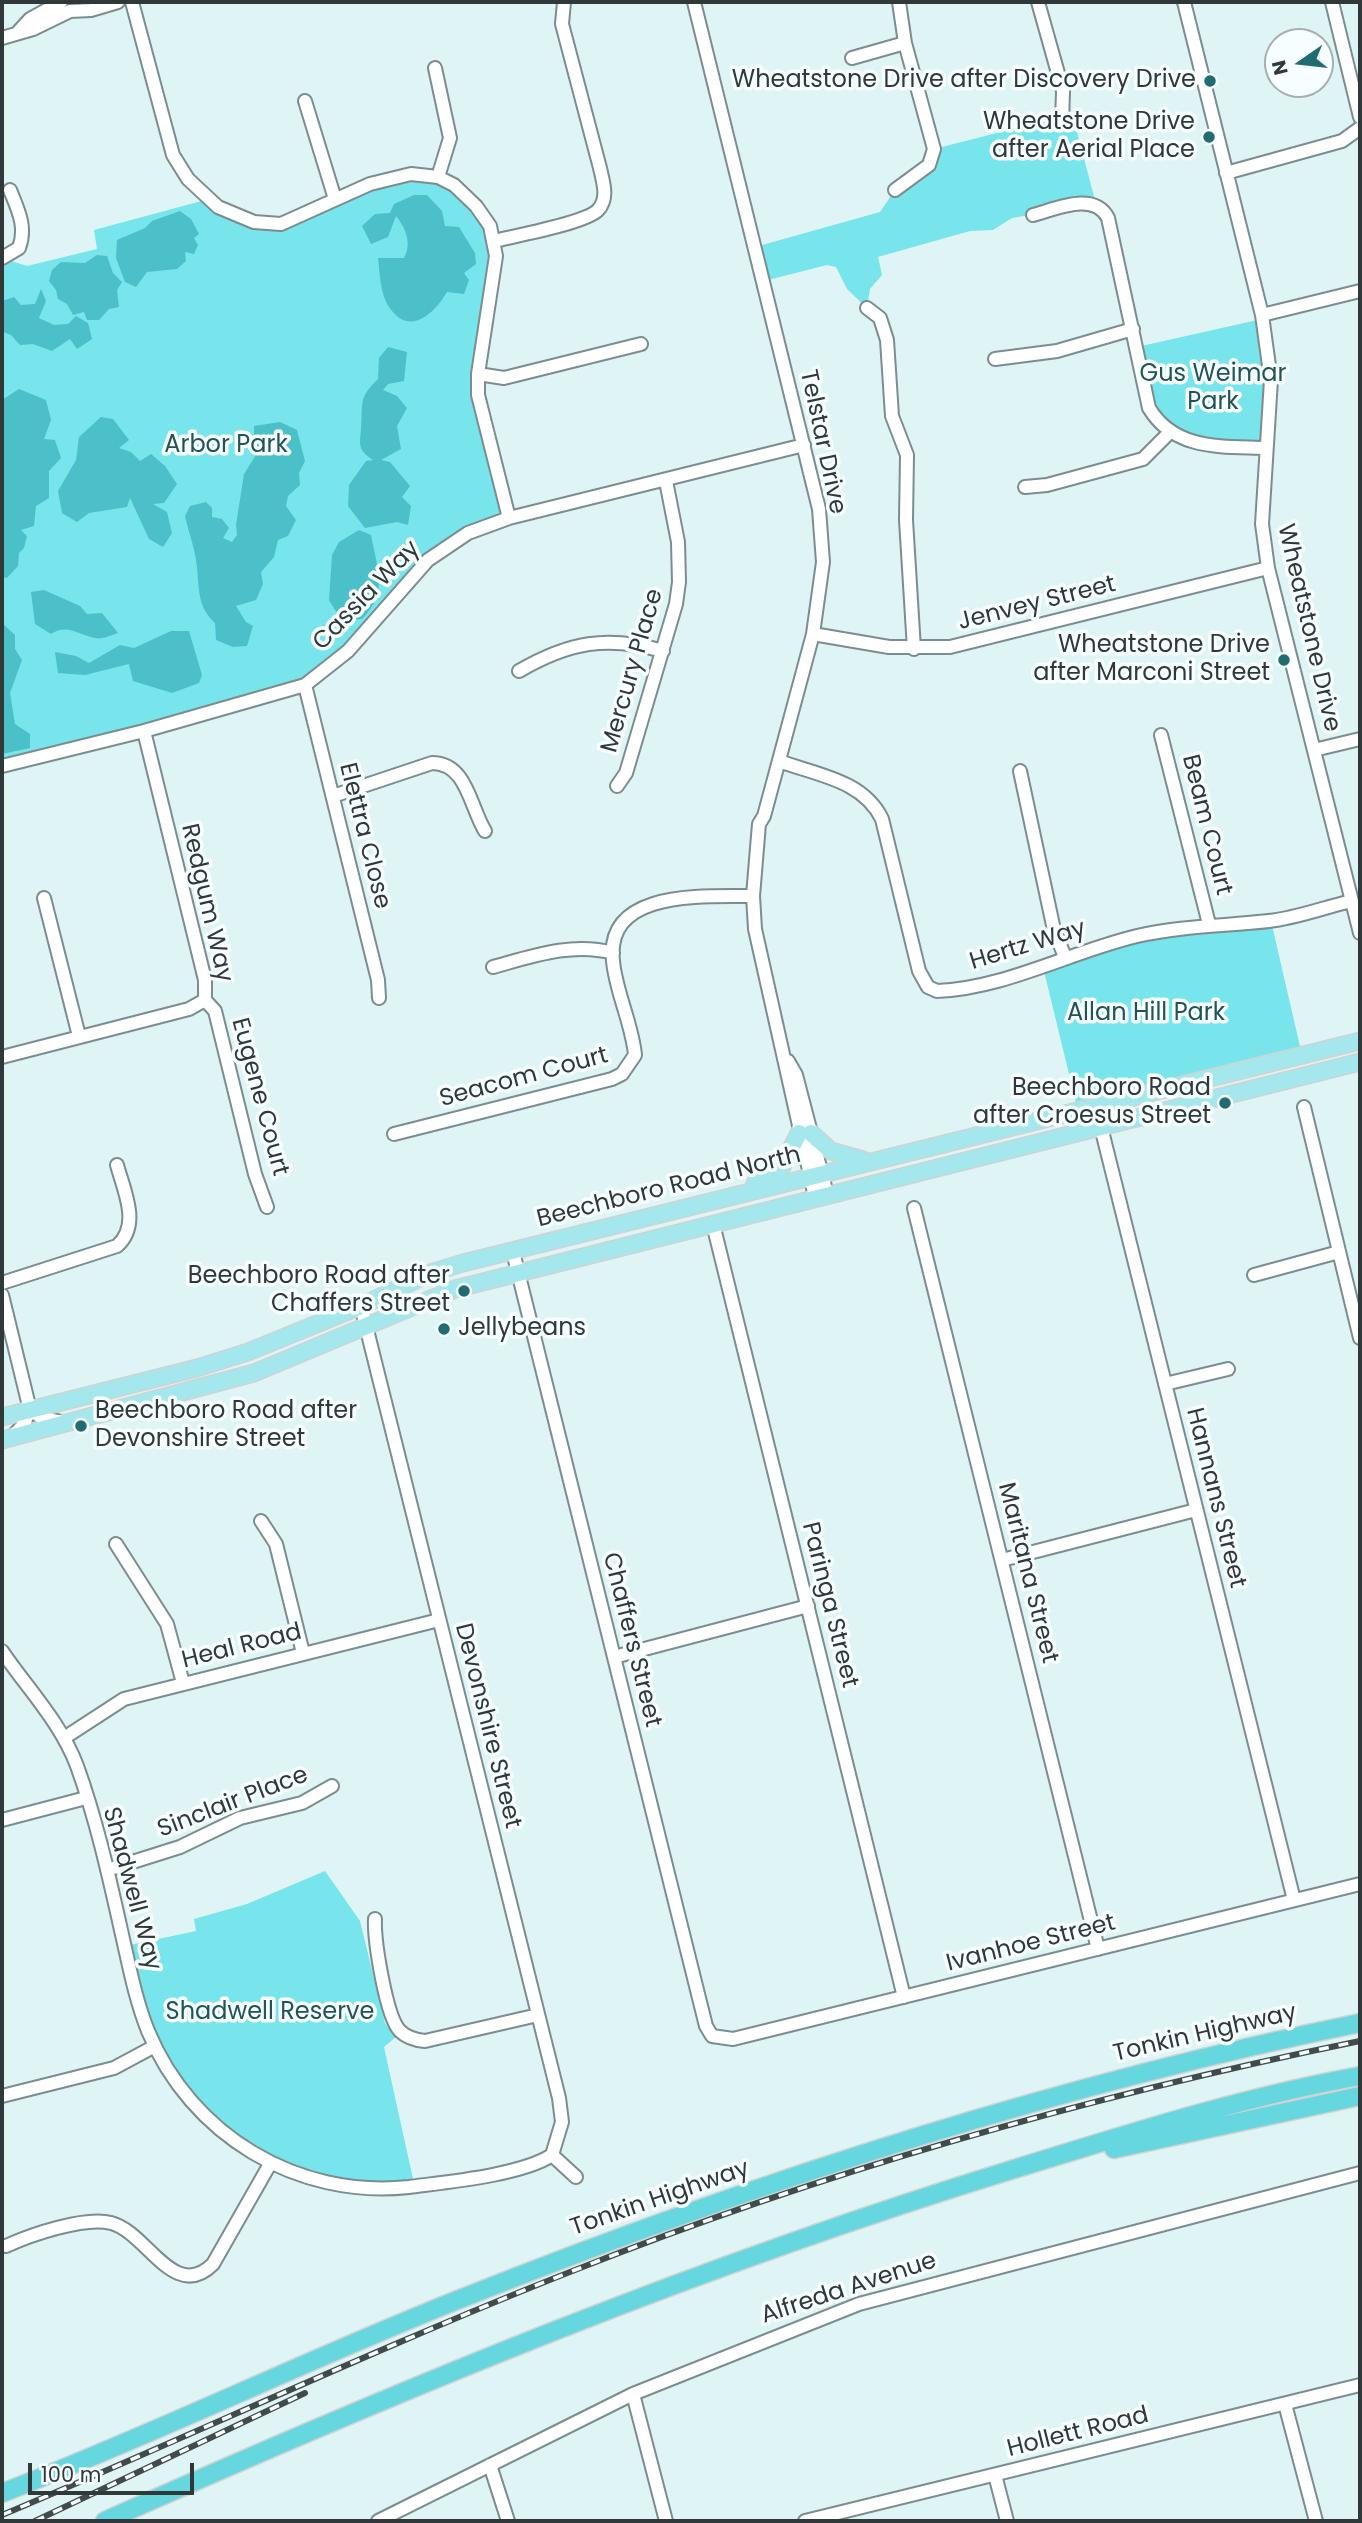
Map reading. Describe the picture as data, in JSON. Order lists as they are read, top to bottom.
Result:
{
  "streets": {
    "highway": ["Tonkin Highway"],
    "main road": ["Beechboro Road North"],
    "street": [
      "Telstar Drive",
      "Cassia Way",
      "Jenvey Street",
      "Wheatstone Drive",
      "Mercury Place",
      "Beam Court",
      "Elettra Close",
      "Redgum Way",
      "Hertz Way",
      "Seacom Court",
      "Eugene Court",
      "Hannans Street",
      "Maritana Street",
      "Paringa Street",
      "Chaffers Street",
      "Heal Road",
      "Devonshire Street",
      "Sinclair Place",
      "Shadwell Way",
      "Ivanhoe Street",
      "Alfreda Avenue",
      "Hollett Road"
    ]
  },
  "crossings": [
    ["Telstar Drive", "Cassia Way"],
    ["Telstar Drive", "Jenvey Street"],
    ["Telstar Drive", "Hertz Way"],
    ["Telstar Drive", "Beechboro Road North"],
    ["Cassia Way", "Mercury Place"],
    ["Cassia Way", "Elettra Close"],
    ["Cassia Way", "Redgum Way"],
    ["Jenvey Street", "Wheatstone Drive"],
    ["Wheatstone Drive", "Hertz Way"],
    ["Beam Court", "Hertz Way"],
    ["Redgum Way", "Eugene Court"],
    ["Beechboro Road North", "Hannans Street"],
    ["Beechboro Road North", "Paringa Street"],
    ["Beechboro Road North", "Chaffers Street"],
    ["Beechboro Road North", "Devonshire Street"],
    ["Hannans Street", "Ivanhoe Street"],
    ["Maritana Street", "Ivanhoe Street"],
    ["Paringa Street", "Ivanhoe Street"],
    ["Chaffers Street", "Ivanhoe Street"],
    ["Heal Road", "Devonshire Street"],
    ["Heal Road", "Shadwell Way"],
    ["Devonshire Street", "Shadwell Way"],
    ["Sinclair Place", "Shadwell Way"]
  ],
  "parks": [
    "Gus Weimar Park",
    "Arbor Park",
    "Allan Hill Park",
    "Shadwell Reserve"
  ],
  "places": [
    "Wheatstone Drive after Discovery Drive",
    "Wheatstone Drive after Aerial Place",
    "Wheatstone Drive after Marconi Street",
    "Beechboro Road after Croesus Street",
    "Beechboro Road after Chaffers Street",
    "Jellybeans",
    "Beechboro Road after Devonshire Street"
  ],
  "scale_bar": "100 m",
  "north": "left"
}
